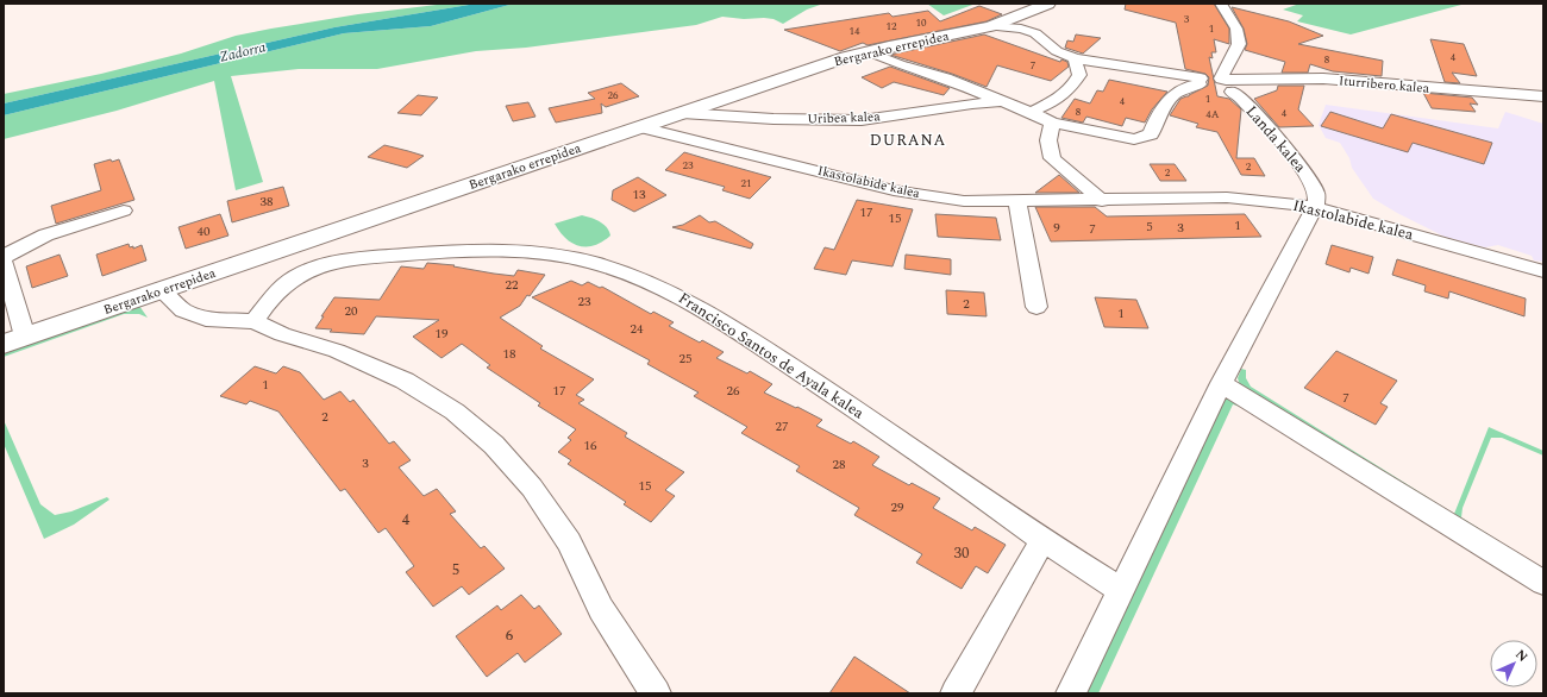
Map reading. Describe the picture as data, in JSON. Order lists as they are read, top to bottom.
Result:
{
  "streets": {
    "street": [
      "Bergarako errepidea",
      "Iturribero kalea",
      "Uribea kalea",
      "Landa kalea",
      "Ikastolabide kalea",
      "Francisco Santos de Ayala kalea"
    ]
  },
  "crossings": [
    ["Bergarako errepidea", "Iturribero kalea"],
    ["Bergarako errepidea", "Uribea kalea"],
    ["Bergarako errepidea", "Ikastolabide kalea"],
    ["Iturribero kalea", "Uribea kalea"],
    ["Iturribero kalea", "Landa kalea"],
    ["Uribea kalea", "Landa kalea"],
    ["Landa kalea", "Ikastolabide kalea"]
  ],
  "districts": ["DURANA"],
  "water": ["Zadorra"],
  "house_numbers": [
    "3",
    "10",
    "12",
    "1",
    "14",
    "4",
    "8",
    "7",
    "26",
    "1",
    "4",
    "8",
    "4",
    "4A",
    "23",
    "2",
    "2",
    "21",
    "13",
    "38",
    "17",
    "15",
    "1",
    "5",
    "9",
    "3",
    "7",
    "40",
    "22",
    "23",
    "2",
    "20",
    "1",
    "24",
    "19",
    "18",
    "25",
    "1",
    "17",
    "26",
    "7",
    "2",
    "27",
    "16",
    "3",
    "28",
    "15",
    "29",
    "4",
    "30",
    "5",
    "6"
  ],
  "north": "top right"
}
